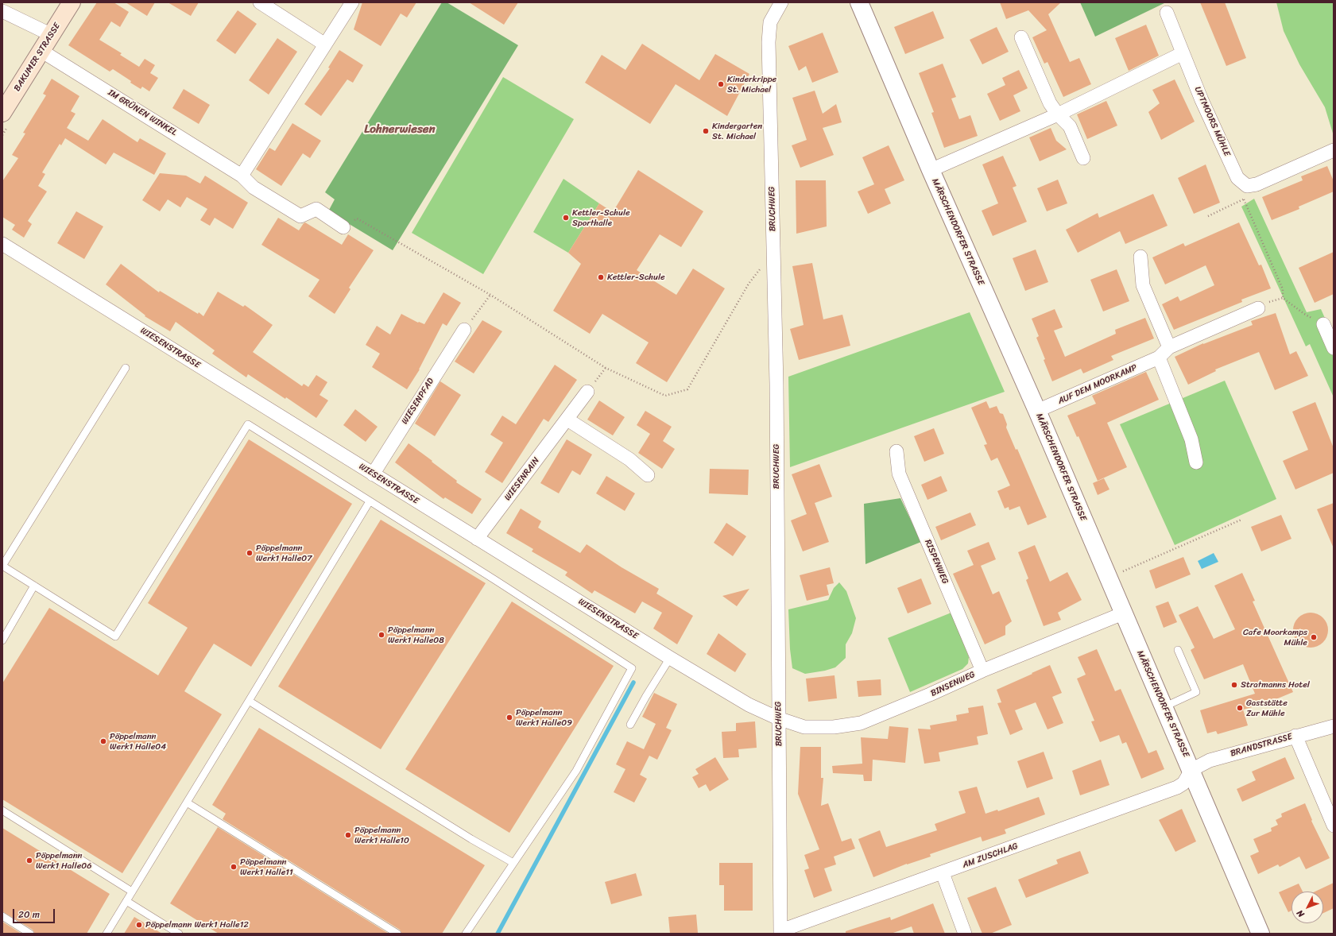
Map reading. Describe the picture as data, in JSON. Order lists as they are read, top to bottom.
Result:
{
  "streets": {
    "main road": ["BAKUMER STRASSE"],
    "street": [
      "IM GRÜNEN WINKEL",
      "UPTMOORS MÜHLE",
      "BRUCHWEG",
      "MÄRSCHENDORFER STRASSE",
      "WIESENSTRASSE",
      "AUF DEM MOORKAMP",
      "WIESENPFAD",
      "WIESENRAIN",
      "RISPENWEG",
      "BINSENWEG",
      "BRANDSTRASSE",
      "AM ZUSCHLAG"
    ]
  },
  "crossings": [
    ["BAKUMER STRASSE", "IM GRÜNEN WINKEL"],
    ["BRUCHWEG", "WIESENSTRASSE"],
    ["BRUCHWEG", "BINSENWEG"],
    ["BRUCHWEG", "AM ZUSCHLAG"],
    ["MÄRSCHENDORFER STRASSE", "AUF DEM MOORKAMP"],
    ["MÄRSCHENDORFER STRASSE", "BINSENWEG"],
    ["MÄRSCHENDORFER STRASSE", "BRANDSTRASSE"],
    ["MÄRSCHENDORFER STRASSE", "AM ZUSCHLAG"],
    ["WIESENSTRASSE", "WIESENPFAD"],
    ["WIESENSTRASSE", "WIESENRAIN"],
    ["WIESENSTRASSE", "BINSENWEG"],
    ["RISPENWEG", "BINSENWEG"],
    ["BRANDSTRASSE", "AM ZUSCHLAG"]
  ],
  "districts": ["Lohnerwiesen"],
  "places": [
    "Kinderkrippe St. Michael",
    "Kindergarten St. Michael",
    "Kettler-Schule Sporthalle",
    "Kettler-Schule",
    "Pöppelmann Werk1 Halle07",
    "Pöppelmann Werk1 Halle08",
    "Cafe Moorkamps Mühle",
    "Stratmanns Hotel",
    "Gaststätte Zur Mühle",
    "Pöppelmann Werk1 Halle09",
    "Pöppelmann Werk1 Halle04",
    "Pöppelmann Werk1 Halle10",
    "Pöppelmann Werk1 Halle06",
    "Pöppelmann Werk1 Halle11",
    "Pöppelmann Werk1 Halle12"
  ],
  "scale_bar": "20 m",
  "north": "bottom left"
}
